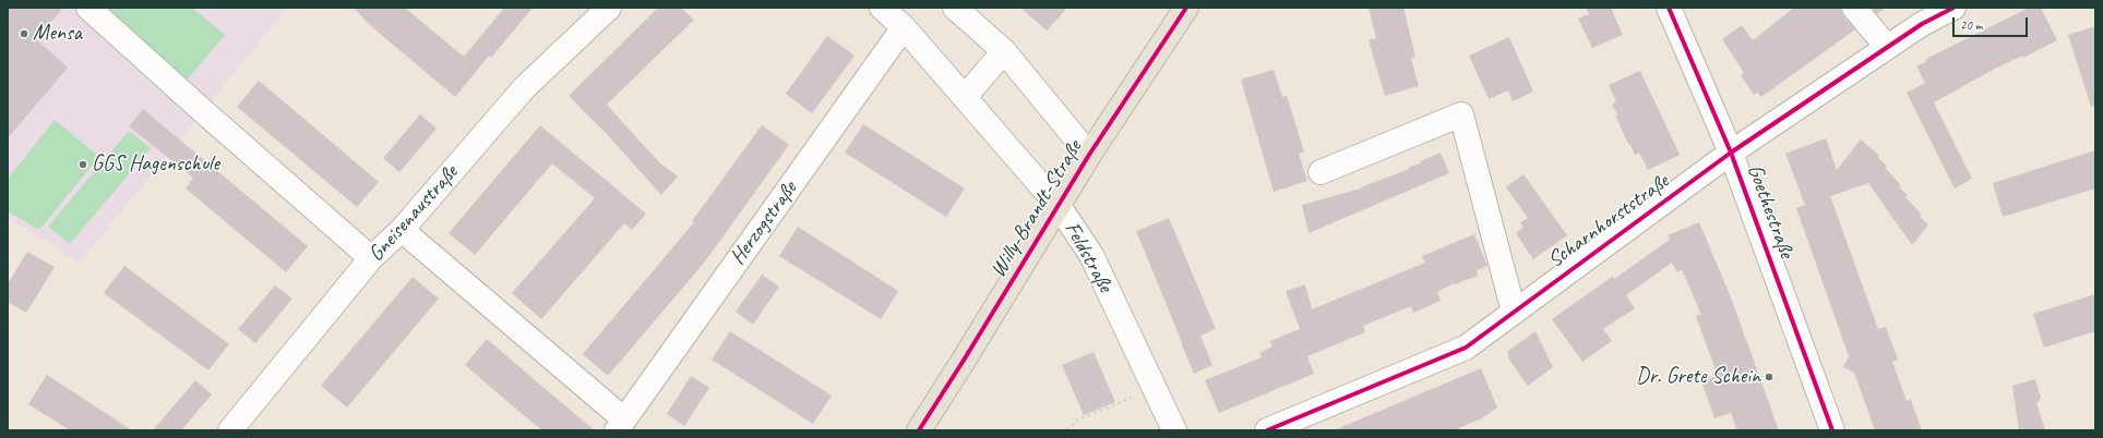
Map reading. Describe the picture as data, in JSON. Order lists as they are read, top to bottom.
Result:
{
  "streets": {
    "main road": ["Willy-Brandt-Straße"],
    "street": [
      "Goethestraße",
      "Gneisenaustraße",
      "Scharnhorststraße",
      "Herzogstraße",
      "Feldstraße"
    ]
  },
  "crossings": [
    ["Willy-Brandt-Straße", "Feldstraße"],
    ["Goethestraße", "Scharnhorststraße"],
    ["Gneisenaustraße", "Herzogstraße"],
    ["Herzogstraße", "Feldstraße"]
  ],
  "places": ["Mensa", "GGS Hagenschule", "Dr. Grete Schein"],
  "scale_bar": "20 m"
}
